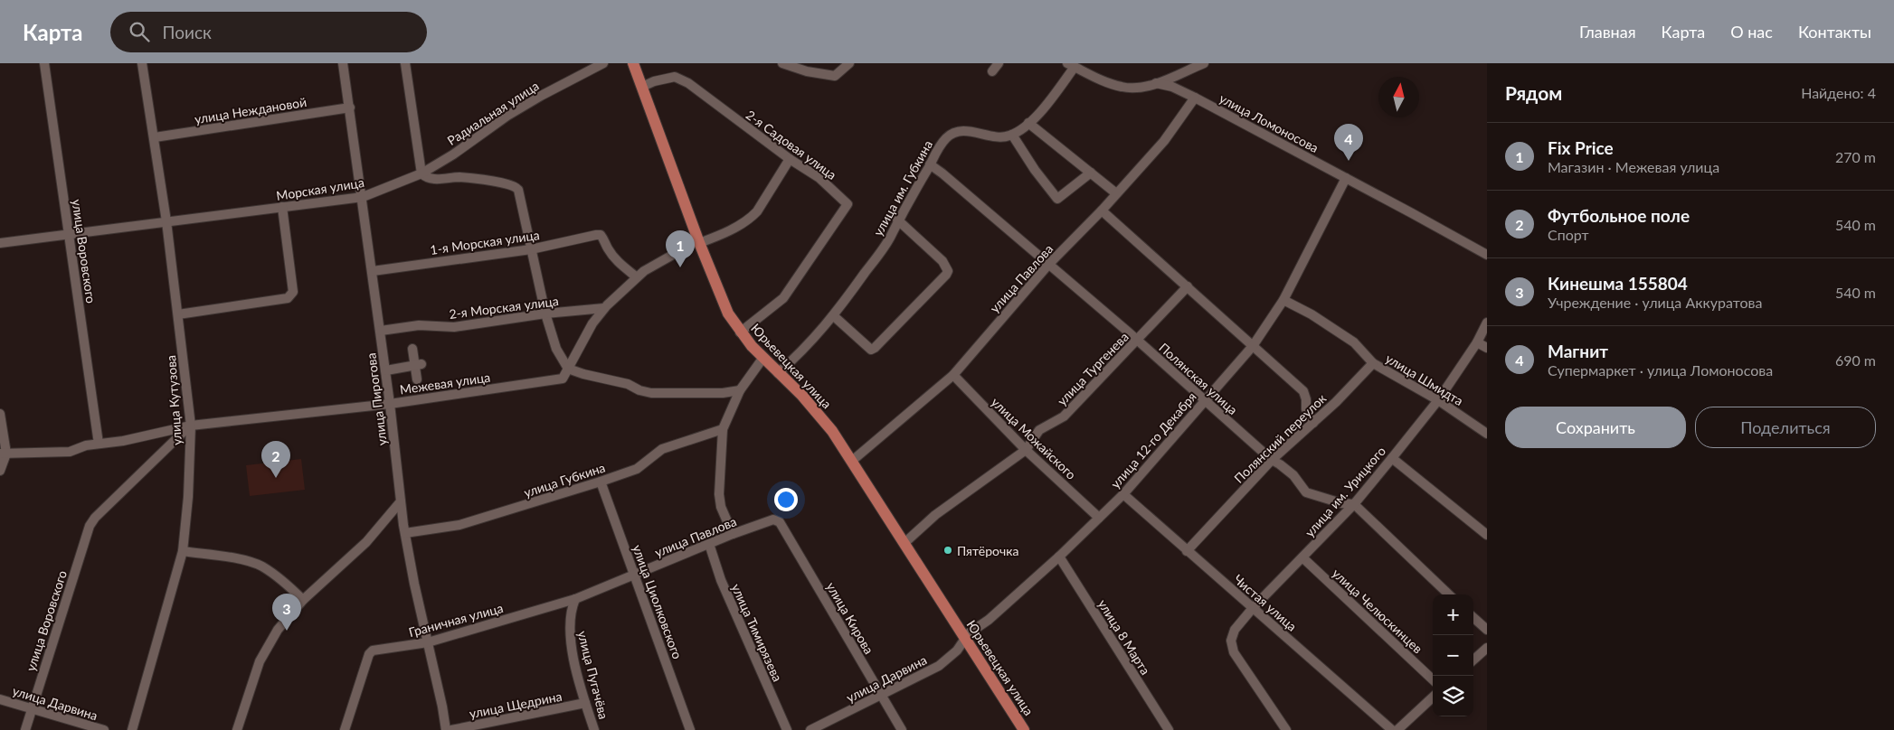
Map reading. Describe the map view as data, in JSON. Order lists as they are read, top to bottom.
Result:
{
  "streets": {
    "main road": ["Юрьевецкая улица"],
    "street": [
      "улица Неждановой",
      "Радиальная улица",
      "улица Ломоносова",
      "2-я Садовая улица",
      "улица им. Губкина",
      "Морская улица",
      "1-я Морская улица",
      "улица Воровского",
      "улица Павлова",
      "2-я Морская улица",
      "улица Тургенева",
      "Полянская улица",
      "улица Шмидта",
      "Межевая улица",
      "улица Пирогова",
      "улица Кутузова",
      "улица Можайского",
      "Полянский переулок",
      "улица 12-го Декабря",
      "улица Губкина",
      "улица им. Урицкого",
      "улица Циолковского",
      "Чистая улица",
      "улица Челюскинцев",
      "улица Кирова",
      "Граничная улица",
      "улица Тимирязева",
      "улица 8 Марта",
      "улица Пугачёва",
      "улица Дарвина",
      "улица Щедрина"
    ]
  },
  "crossings": [
    ["улица Неждановой", "улица Пирогова"],
    ["улица Неждановой", "улица Кутузова"],
    ["Радиальная улица", "Морская улица"],
    ["улица Ломоносова", "улица Павлова"],
    ["улица Ломоносова", "улица 12-го Декабря"],
    ["2-я Садовая улица", "Юрьевецкая улица"],
    ["2-я Садовая улица", "Межевая улица"],
    ["улица им. Губкина", "Юрьевецкая улица"],
    ["улица им. Губкина", "Полянская улица"],
    ["Морская улица", "улица Воровского"],
    ["Морская улица", "улица Пирогова"],
    ["Морская улица", "улица Кутузова"],
    ["1-я Морская улица", "Межевая улица"],
    ["1-я Морская улица", "улица Пирогова"],
    ["улица Воровского", "Межевая улица"],
    ["улица Воровского", "улица Кутузова"],
    ["улица Воровского", "улица Дарвина"],
    ["улица Павлова", "Юрьевецкая улица"],
    ["улица Павлова", "Полянская улица"],
    ["улица Павлова", "улица Можайского"],
    ["улица Павлова", "улица Циолковского"],
    ["улица Павлова", "улица Кирова"],
    ["улица Павлова", "Граничная улица"],
    ["улица Павлова", "улица Тимирязева"],
    ["улица Павлова", "улица Пугачёва"],
    ["2-я Морская улица", "Межевая улица"],
    ["2-я Морская улица", "улица Пирогова"],
    ["Юрьевецкая улица", "улица Тургенева"],
    ["Юрьевецкая улица", "Межевая улица"],
    ["Юрьевецкая улица", "улица 12-го Декабря"],
    ["Юрьевецкая улица", "улица Дарвина"],
    ["улица Тургенева", "Полянская улица"],
    ["улица Тургенева", "улица Можайского"],
    ["Полянская улица", "Полянский переулок"],
    ["Полянская улица", "улица 12-го Декабря"],
    ["Полянская улица", "улица им. Урицкого"],
    ["улица Шмидта", "Полянский переулок"],
    ["улица Шмидта", "улица 12-го Декабря"],
    ["улица Шмидта", "улица им. Урицкого"],
    ["Межевая улица", "улица Пирогова"],
    ["Межевая улица", "улица Кутузова"],
    ["улица Пирогова", "улица Губкина"],
    ["улица Пирогова", "Граничная улица"],
    ["улица Можайского", "улица 12-го Декабря"],
    ["Полянский переулок", "Чистая улица"],
    ["улица 12-го Декабря", "Чистая улица"],
    ["улица 12-го Декабря", "улица 8 Марта"],
    ["улица 12-го Декабря", "улица Дарвина"],
    ["улица Губкина", "улица Циолковского"],
    ["улица им. Урицкого", "Чистая улица"],
    ["улица им. Урицкого", "улица Челюскинцев"],
    ["улица Кирова", "улица Дарвина"],
    ["Граничная улица", "улица Пугачёва"],
    ["улица Пугачёва", "улица Щедрина"]
  ],
  "places": ["Пятёрочка"],
  "north": "top",
  "page": {
    "header": "Карта",
    "search": "Поиск",
    "nav": [
      "Главная",
      "Карта",
      "О нас",
      "Контакты"
    ],
    "heading": ["Рядом", "Найдено: 4"],
    "list": [
      {
        "mark": "1",
        "name": "Fix Price",
        "note": "Магазин · Межевая улица",
        "value": "270 m"
      },
      {
        "mark": "2",
        "name": "Футбольное поле",
        "note": "Спорт",
        "value": "540 m"
      },
      {
        "mark": "3",
        "name": "Кинешма 155804",
        "note": "Учреждение · улица Аккуратова",
        "value": "540 m"
      },
      {
        "mark": "4",
        "name": "Магнит",
        "note": "Супермаркет · улица Ломоносова",
        "value": "690 m"
      }
    ],
    "pins": [
      "4",
      "1",
      "2",
      "3"
    ],
    "buttons": ["Сохранить", "Поделиться"],
    "map_buttons": ["+", "−"]
  }
}
